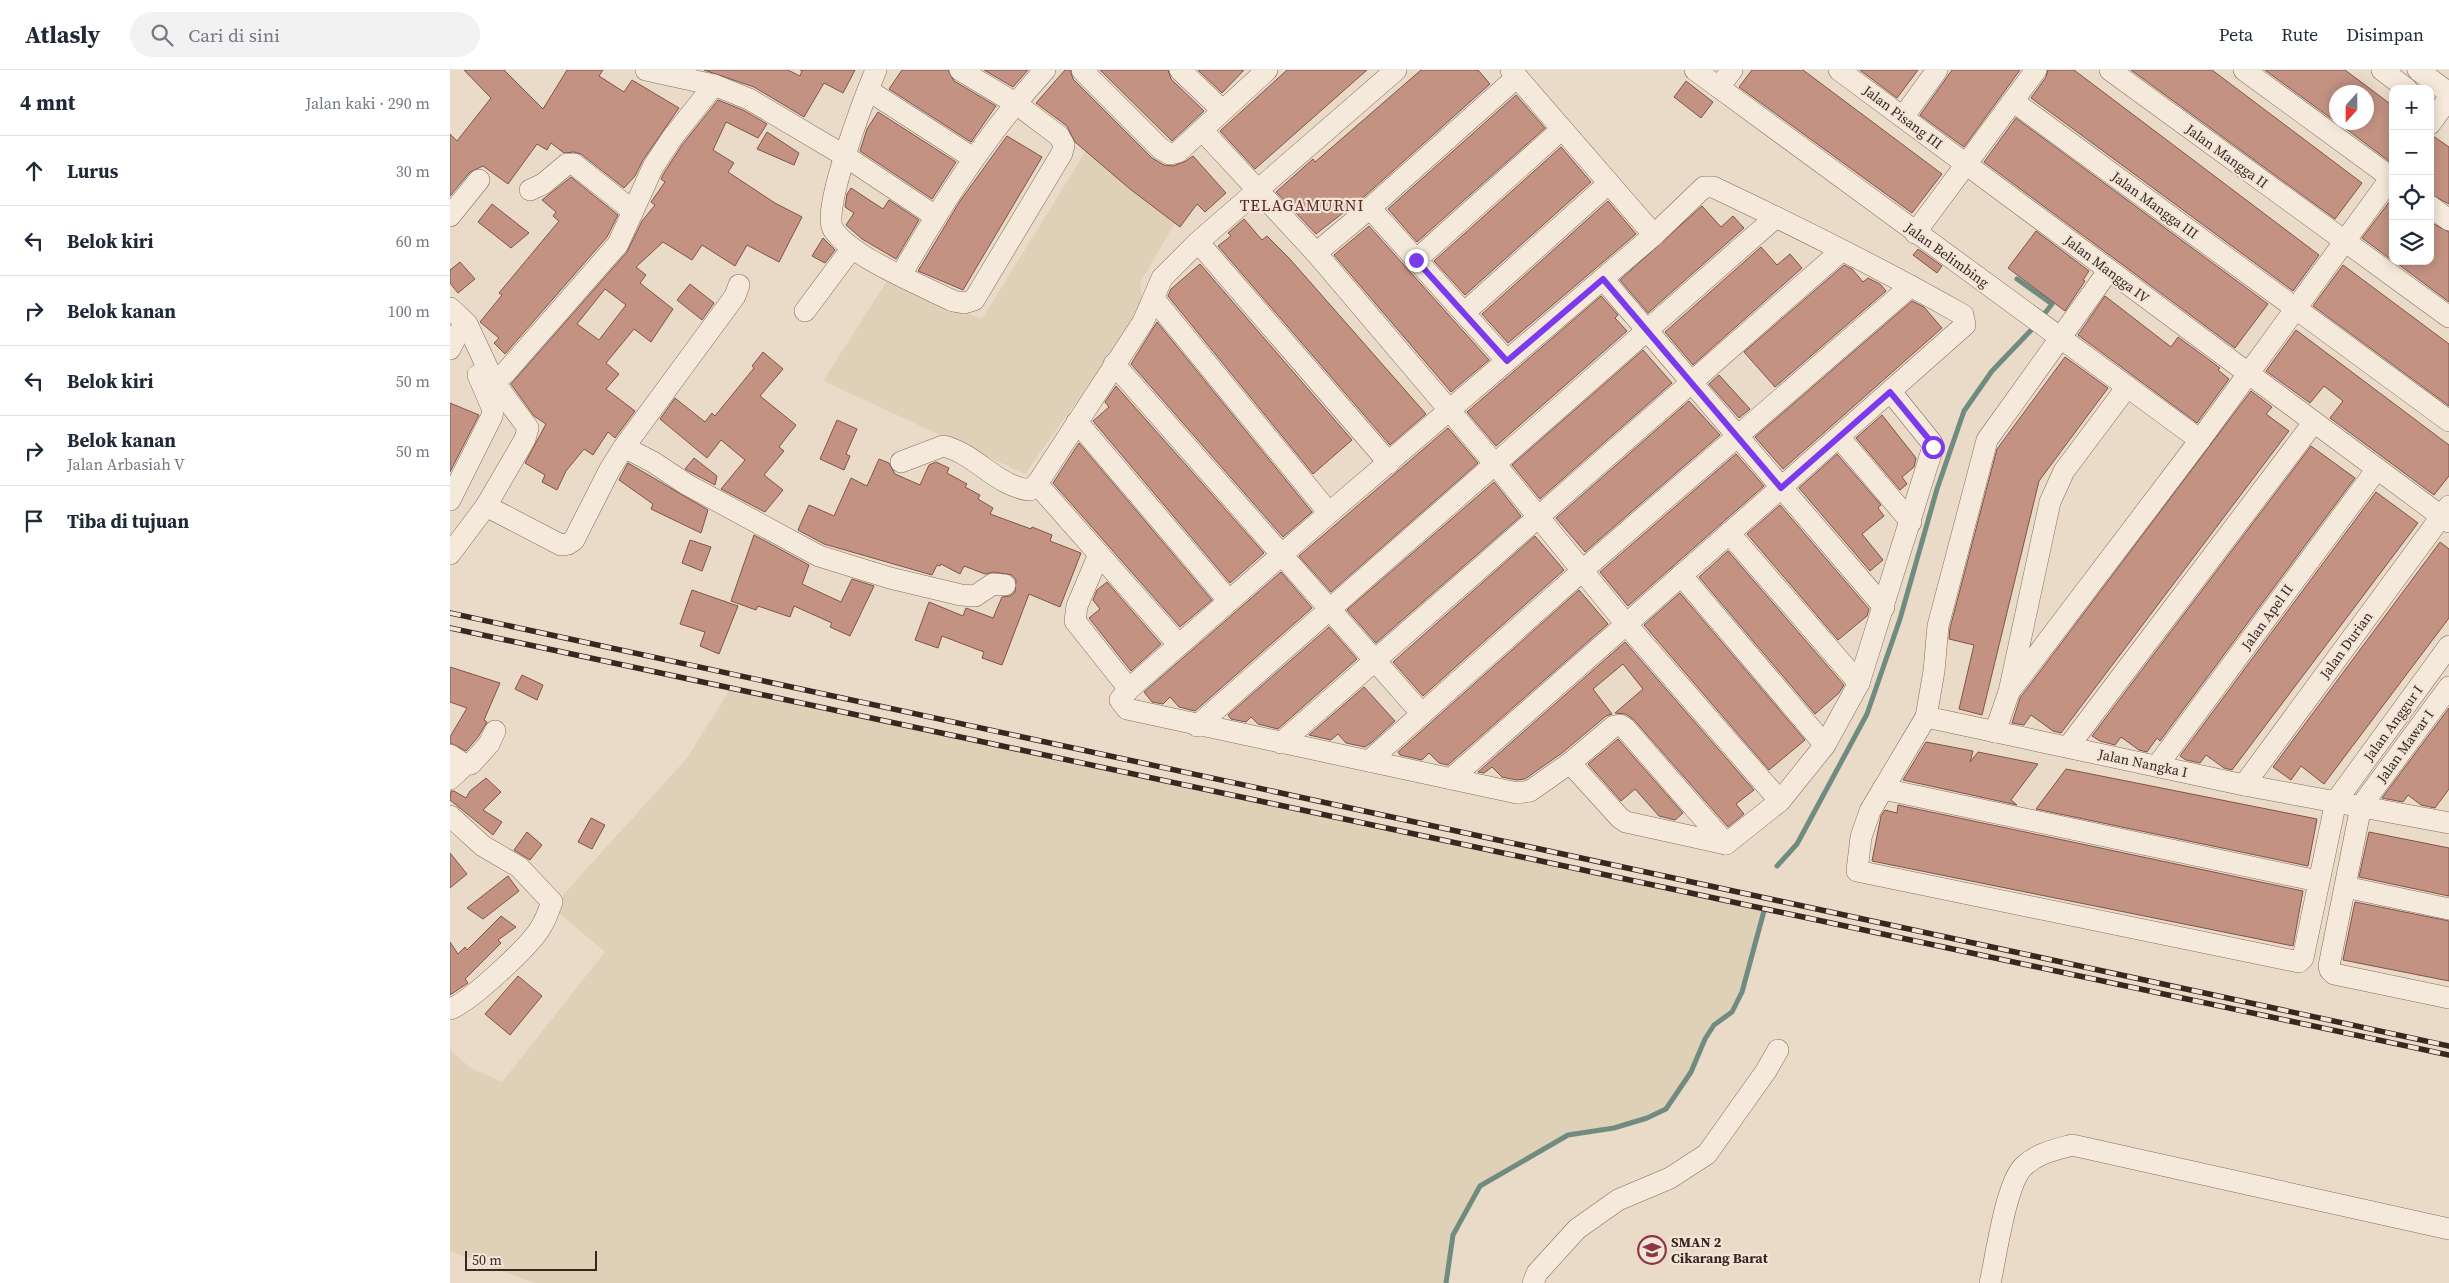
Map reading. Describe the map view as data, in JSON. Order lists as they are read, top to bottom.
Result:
{
  "streets": {
    "street": [
      "Jalan Pisang III",
      "Jalan Mangga II",
      "Jalan Mangga III",
      "Jalan Belimbing",
      "Jalan Mangga IV",
      "Jalan Apel II",
      "Jalan Durian",
      "Jalan Anggur I",
      "Jalan Mawar I",
      "Jalan Nangka I"
    ]
  },
  "crossings": [
    ["Jalan Pisang III", "Jalan Mangga IV"],
    ["Jalan Mangga IV", "Jalan Apel II"],
    ["Jalan Mangga IV", "Jalan Durian"],
    ["Jalan Apel II", "Jalan Nangka I"],
    ["Jalan Durian", "Jalan Nangka I"],
    ["Jalan Anggur I", "Jalan Nangka I"],
    ["Jalan Mawar I", "Jalan Nangka I"]
  ],
  "districts": ["TELAGAMURNI"],
  "places": {
    "school or university": ["SMAN 2 Cikarang Barat"]
  },
  "scale_bar": "50 m",
  "north": "bottom",
  "page": {
    "header": "Atlasly",
    "search": "Cari di sini",
    "nav": ["Peta", "Rute", "Disimpan"],
    "heading": ["4 mnt", "Jalan kaki · 290 m"],
    "map_buttons": ["+", "−"],
    "list": [
      ["Lurus", "30 m"],
      ["Belok kiri", "60 m"],
      ["Belok kanan", "100 m"],
      ["Belok kiri", "50 m"],
      ["Belok kanan", "Jalan Arbasiah V", "50 m"],
      "Tiba di tujuan"
    ],
    "scale": "50 m"
  }
}
